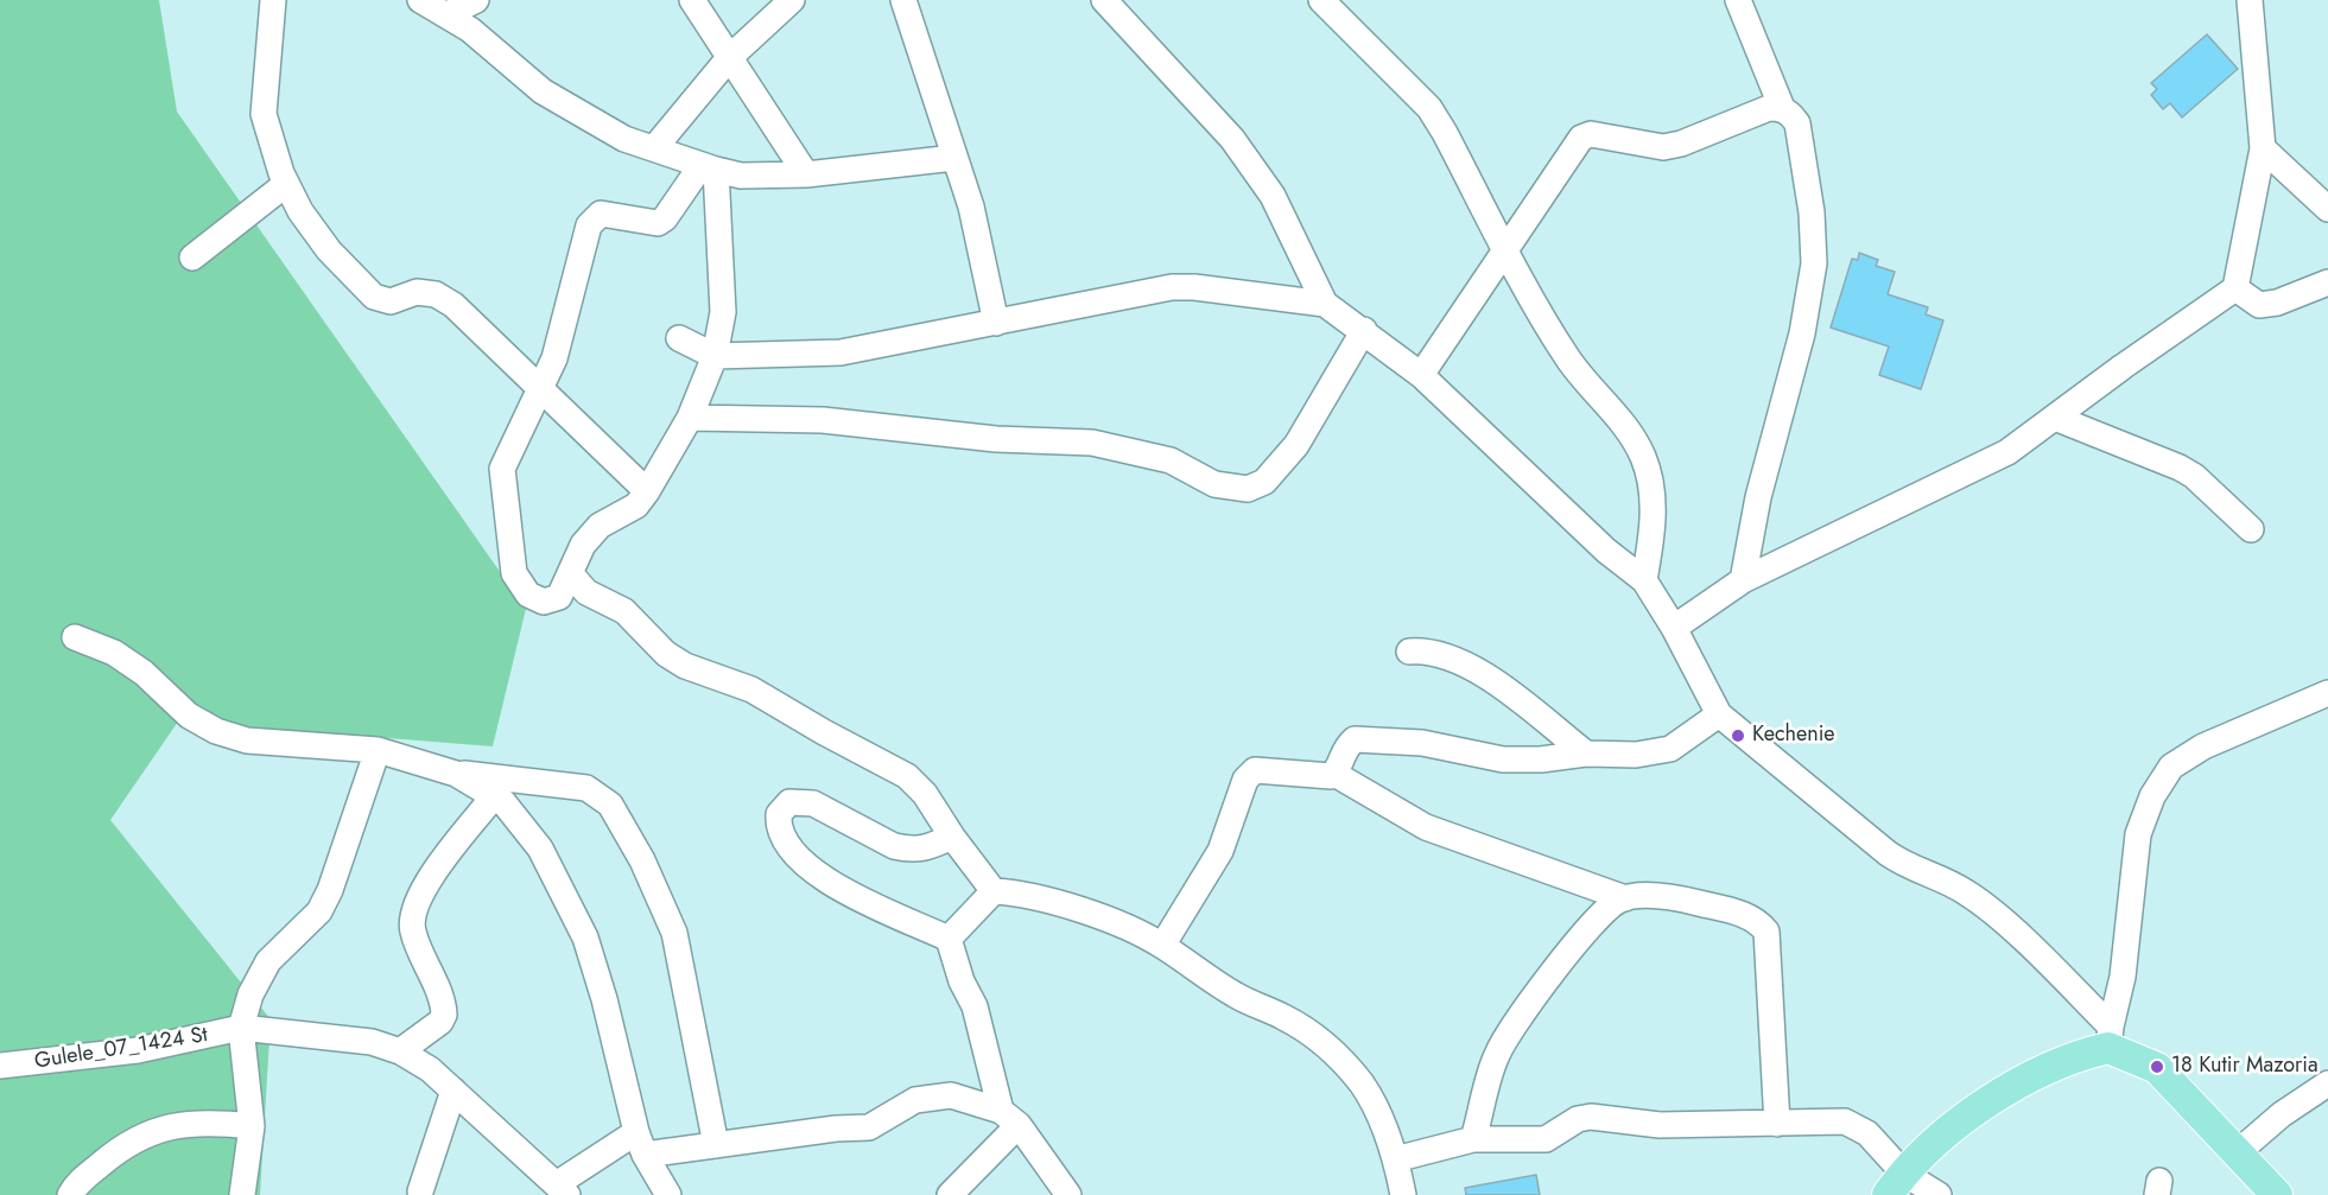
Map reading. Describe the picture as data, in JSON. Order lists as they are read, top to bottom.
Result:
{
  "streets": {
    "street": ["Gulele_07_1424 St"]
  },
  "places": ["Kechenie", "18 Kutir Mazoria"]
}
